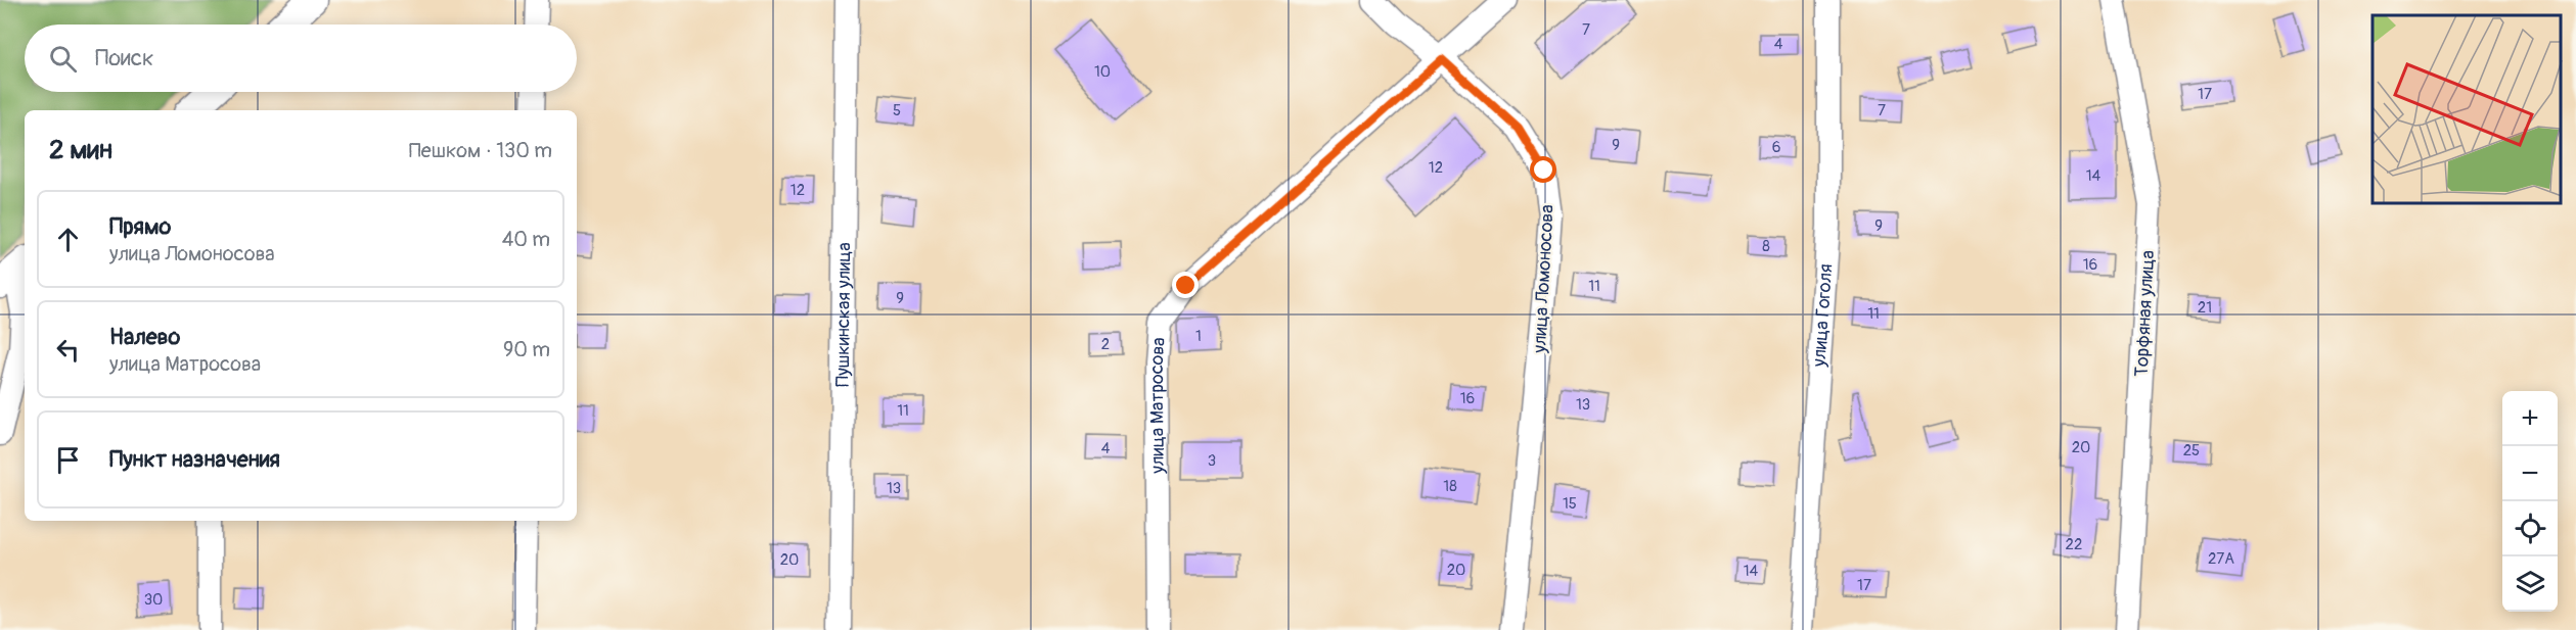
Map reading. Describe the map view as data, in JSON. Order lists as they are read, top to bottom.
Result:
{
  "streets": {
    "street": [
      "улица Ломоносова",
      "Торфяная улица",
      "Пушкинская улица",
      "улица Гоголя",
      "улица Матросова"
    ]
  },
  "crossings": [
    ["улица Ломоносова", "улица Матросова"]
  ],
  "house_numbers": [
    "7",
    "4",
    "10",
    "17",
    "5",
    "7",
    "9",
    "6",
    "12",
    "14",
    "12",
    "9",
    "8",
    "16",
    "11",
    "9",
    "21",
    "11",
    "1",
    "2",
    "16",
    "13",
    "11",
    "20",
    "4",
    "25",
    "3",
    "18",
    "13",
    "15",
    "22",
    "27А",
    "20",
    "20",
    "14",
    "17",
    "30"
  ],
  "page": {
    "search": "Поиск",
    "heading": ["2 мин", "Пешком · 130 m"],
    "list": [
      ["Прямо", "улица Ломоносова", "40 m"],
      ["Налево", "улица Матросова", "90 m"],
      "Пункт назначения"
    ],
    "map_buttons": ["+", "−"]
  }
}
